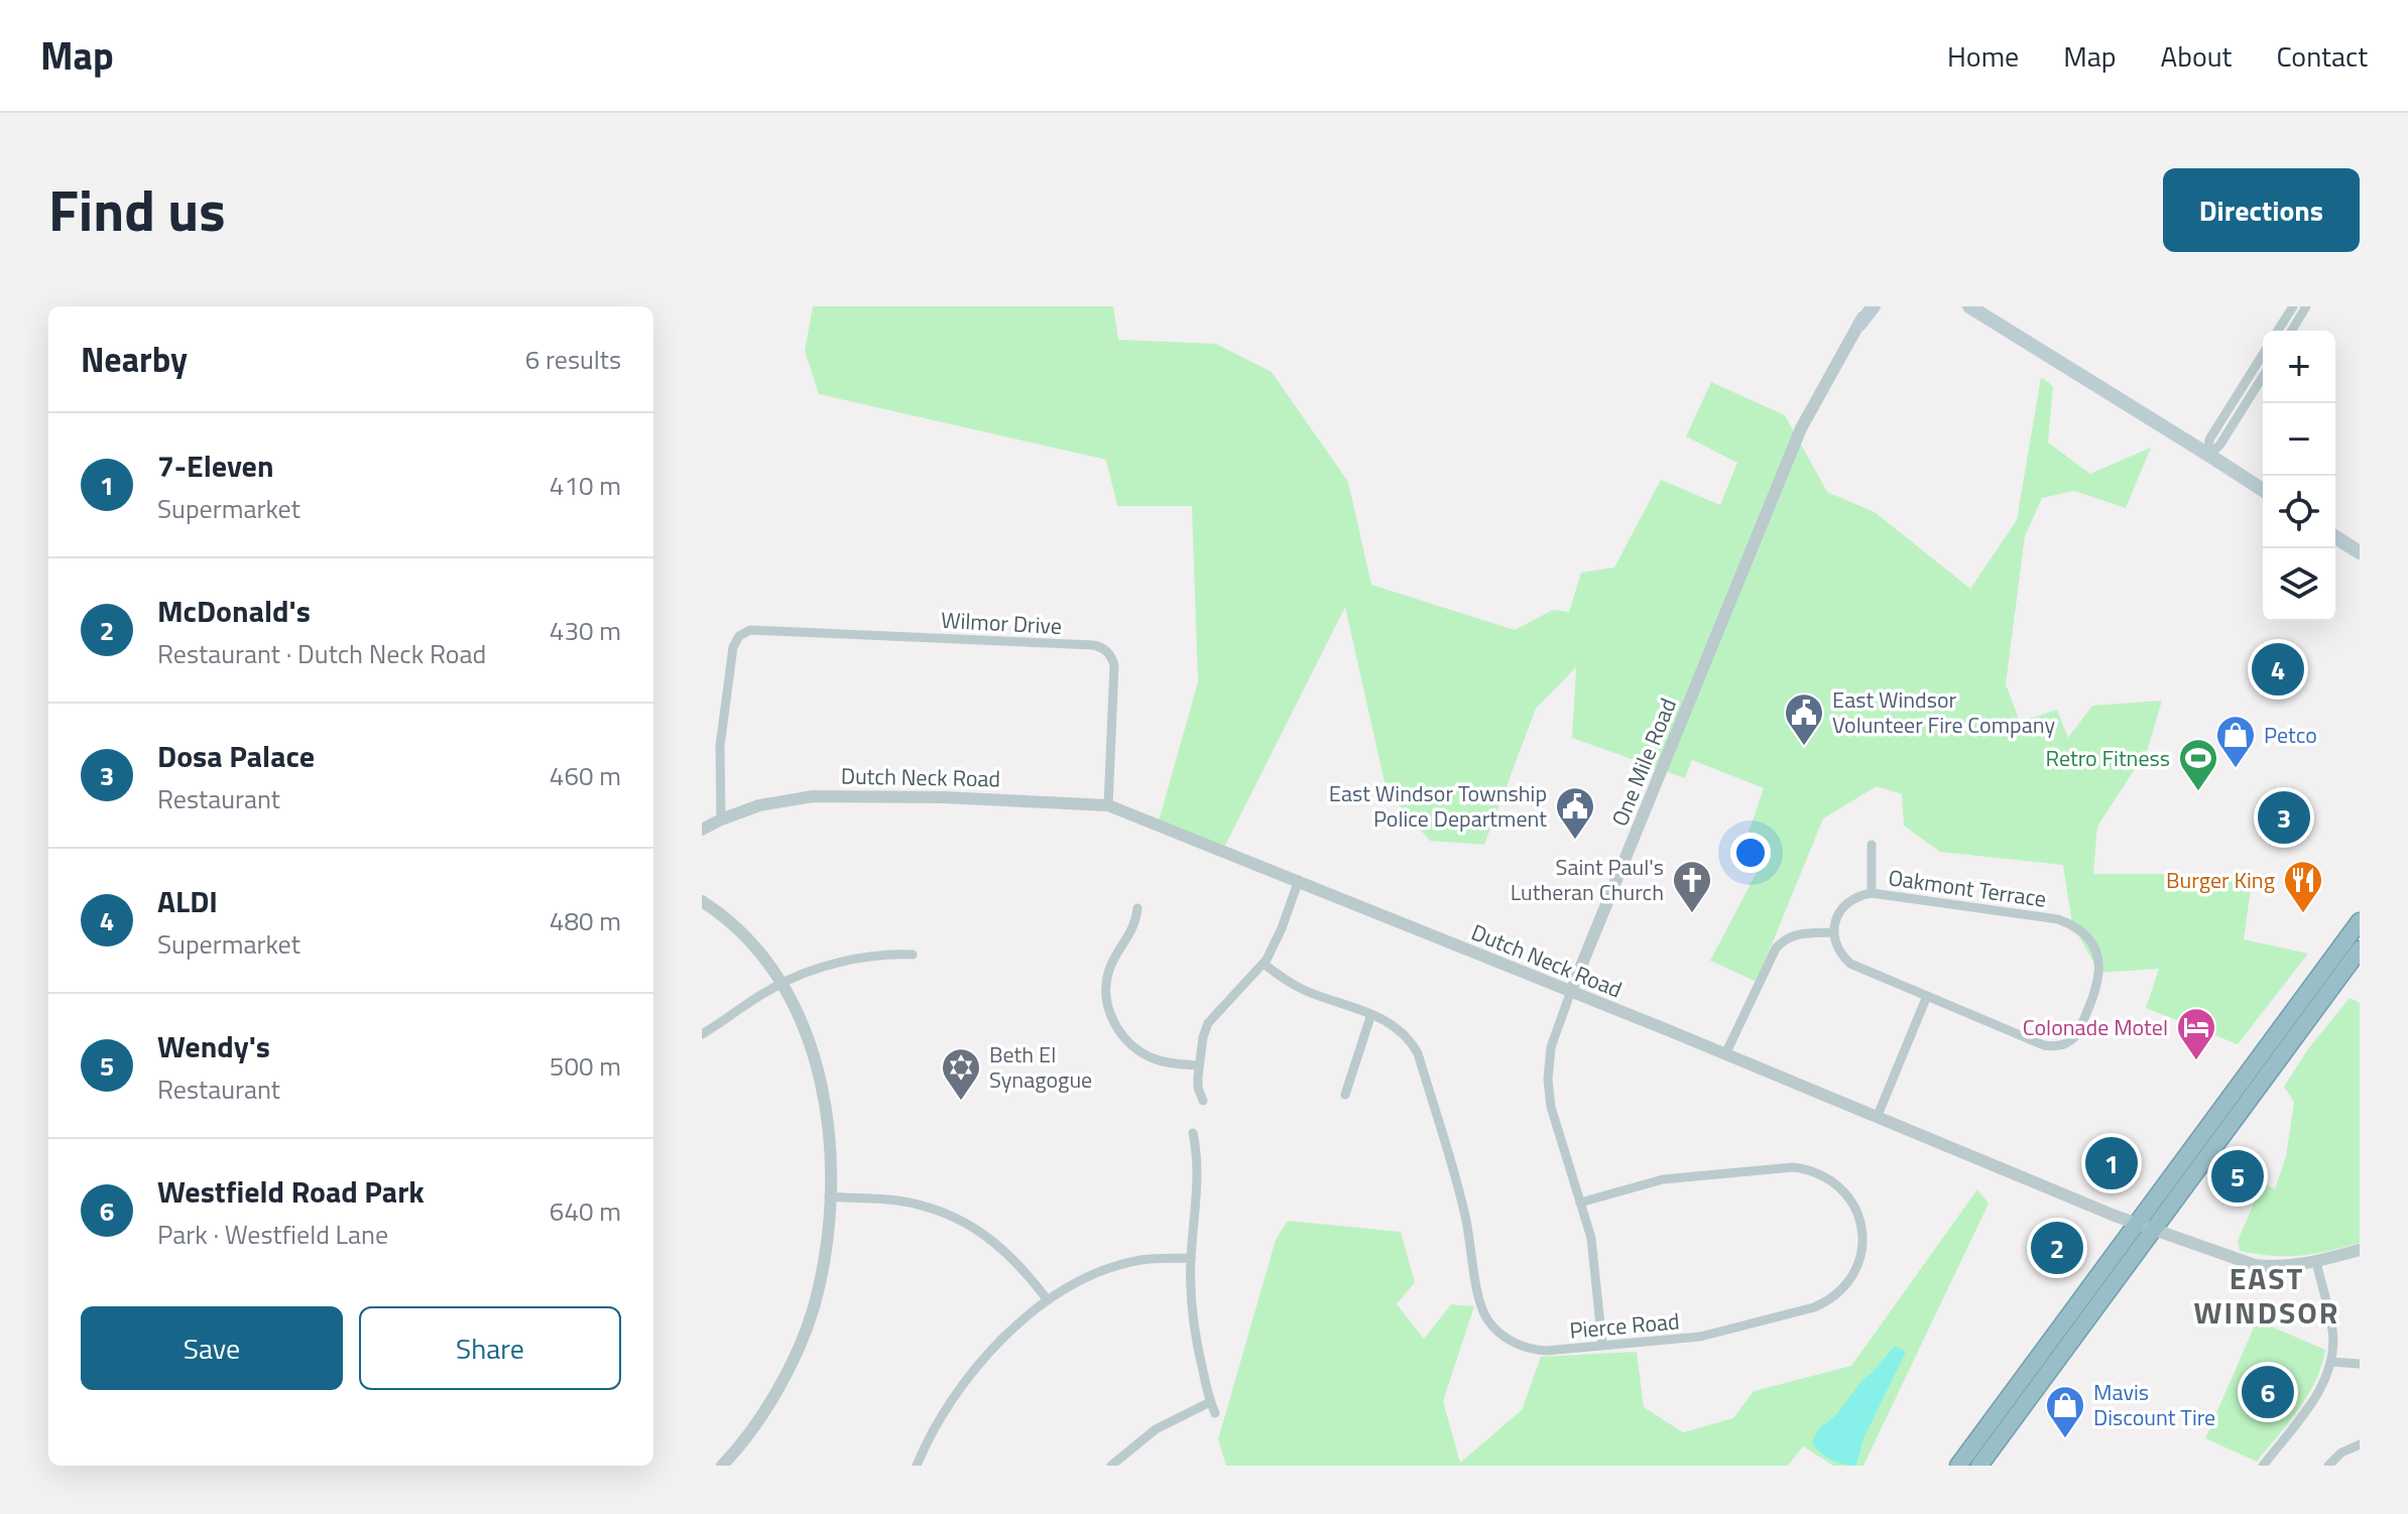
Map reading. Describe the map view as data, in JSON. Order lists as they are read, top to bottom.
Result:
{
  "streets": {
    "street": [
      "Wilmor Drive",
      "One Mile Road",
      "Dutch Neck Road",
      "Oakmont Terrace",
      "Pierce Road"
    ]
  },
  "crossings": [
    ["Wilmor Drive", "Dutch Neck Road"],
    ["One Mile Road", "Dutch Neck Road"],
    ["One Mile Road", "Pierce Road"]
  ],
  "districts": ["EAST WINDSOR"],
  "places": {
    "public building": ["East Windsor Volunteer Fire Company", "East Windsor Township Police Department"],
    "shop": ["Petco", "Mavis Discount Tire"],
    "sports": ["Retro Fitness"],
    "church": ["Saint Paul's Lutheran Church"],
    "restaurant": ["Burger King"],
    "hotel": ["Colonade Motel"],
    "synagogue": ["Beth El Synagogue"]
  },
  "page": {
    "header": "Map",
    "nav": [
      "Home",
      "Map",
      "About",
      "Contact"
    ],
    "title": "Find us",
    "buttons": [
      "Directions",
      ["Save", "Share"]
    ],
    "heading": ["Nearby", "6 results"],
    "map_buttons": ["+", "−"],
    "list": [
      {
        "mark": "1",
        "name": "7-Eleven",
        "note": "Supermarket",
        "value": "410 m"
      },
      {
        "mark": "2",
        "name": "McDonald's",
        "note": "Restaurant · Dutch Neck Road",
        "value": "430 m"
      },
      {
        "mark": "3",
        "name": "Dosa Palace",
        "note": "Restaurant",
        "value": "460 m"
      },
      {
        "mark": "4",
        "name": "ALDI",
        "note": "Supermarket",
        "value": "480 m"
      },
      {
        "mark": "5",
        "name": "Wendy's",
        "note": "Restaurant",
        "value": "500 m"
      },
      {
        "mark": "6",
        "name": "Westfield Road Park",
        "note": "Park · Westfield Lane",
        "value": "640 m"
      }
    ],
    "pins": [
      "4",
      "3",
      "1",
      "5",
      "2",
      "6"
    ]
  }
}
